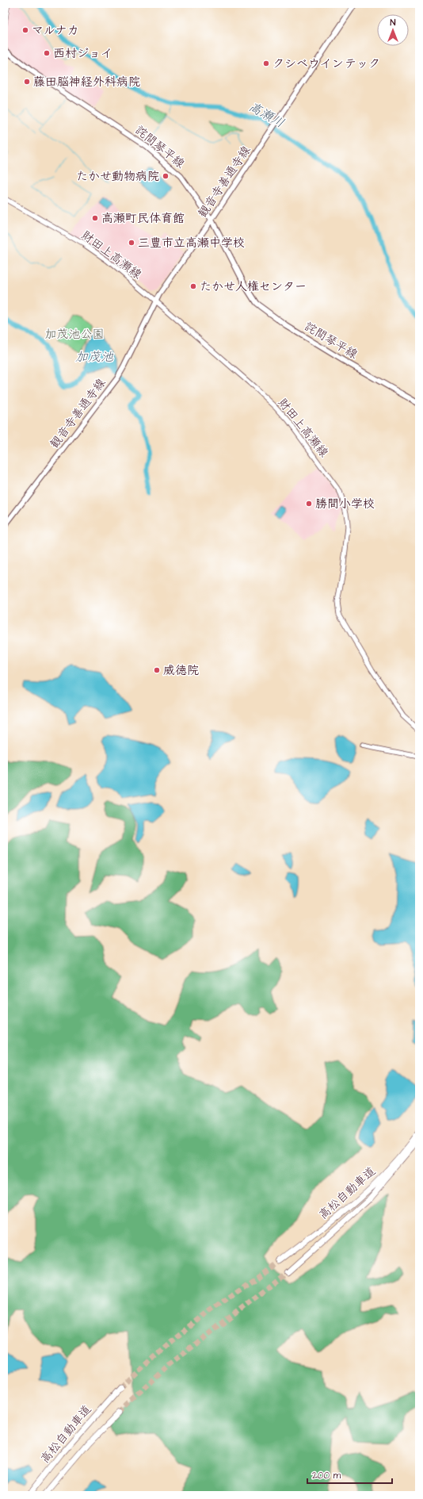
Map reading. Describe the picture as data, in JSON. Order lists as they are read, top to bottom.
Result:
{
  "streets": {
    "highway": ["高松自動車道"],
    "main road": ["詫間琴平線", "観音寺善通寺線", "財田上高瀬線"]
  },
  "crossings": [
    ["詫間琴平線", "観音寺善通寺線"],
    ["観音寺善通寺線", "財田上高瀬線"]
  ],
  "water": ["高瀬川", "加茂池"],
  "parks": ["加茂池公園"],
  "places": [
    "マルナカ",
    "西村ジョイ",
    "クシベウインテック",
    "藤田脳神経外科病院",
    "たかせ動物病院",
    "高瀬町民体育館",
    "三豊市立高瀬中学校",
    "たかせ人権センター",
    "勝間小学校",
    "威徳院"
  ],
  "scale_bar": "200 m",
  "north": "top"
}
